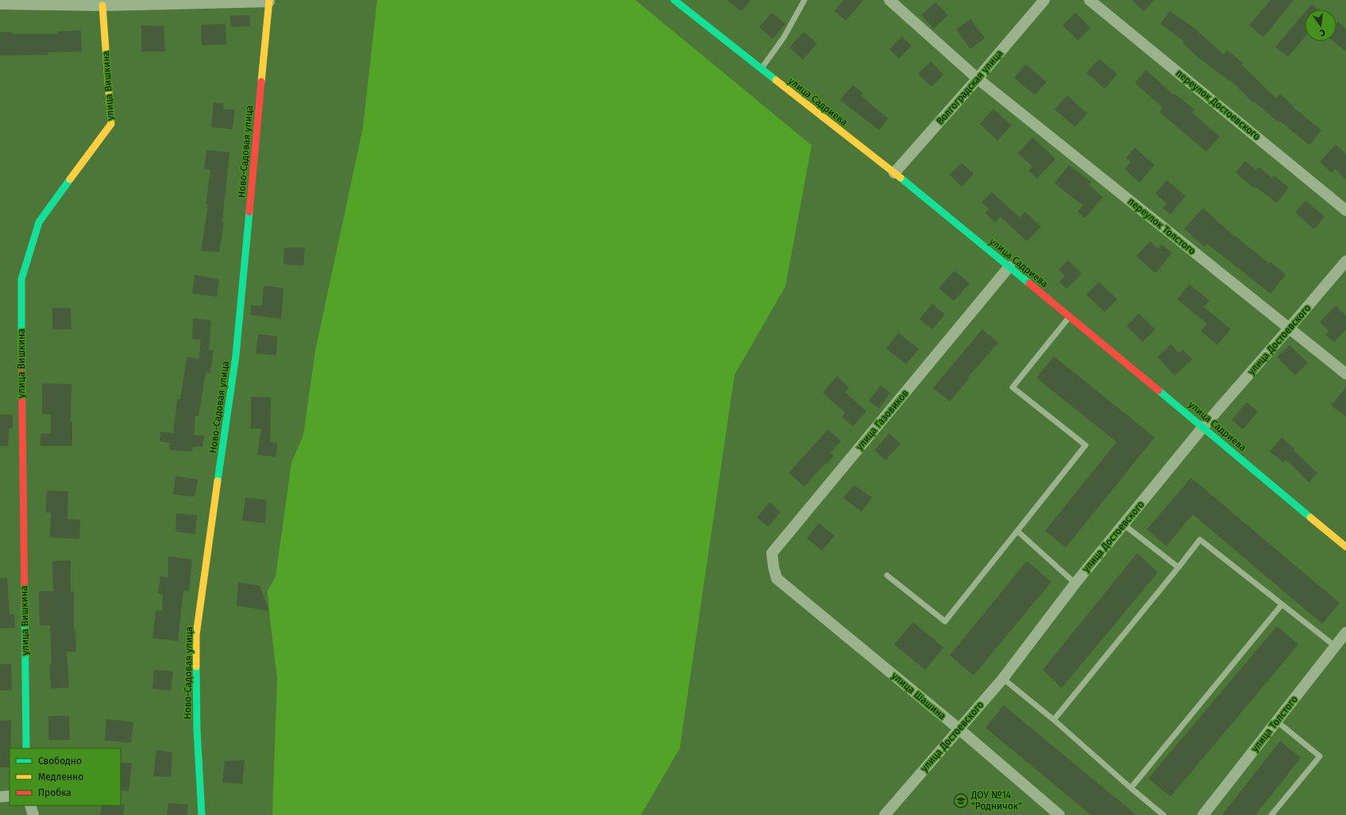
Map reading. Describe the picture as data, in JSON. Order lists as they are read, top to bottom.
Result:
{
  "streets": {
    "street": [
      "улица Вишкина",
      "Волгоградская улица",
      "улица Садриева",
      "переулок Достоевского",
      "Ново-Садовая улица",
      "переулок Толстого",
      "улица Достоевского",
      "улица Газовиков",
      "улица Шашина",
      "улица Толстого"
    ]
  },
  "crossings": [
    ["Волгоградская улица", "улица Садриева"],
    ["Волгоградская улица", "переулок Толстого"],
    ["улица Садриева", "улица Достоевского"],
    ["улица Садриева", "улица Газовиков"],
    ["переулок Толстого", "улица Достоевского"],
    ["улица Достоевского", "улица Шашина"],
    ["улица Газовиков", "улица Шашина"]
  ],
  "places": {
    "school or university": ["ДОУ №14 \"Родничок\""]
  },
  "legend": ["Свободно", "Медленно", "Пробка"],
  "north": "bottom"
}
